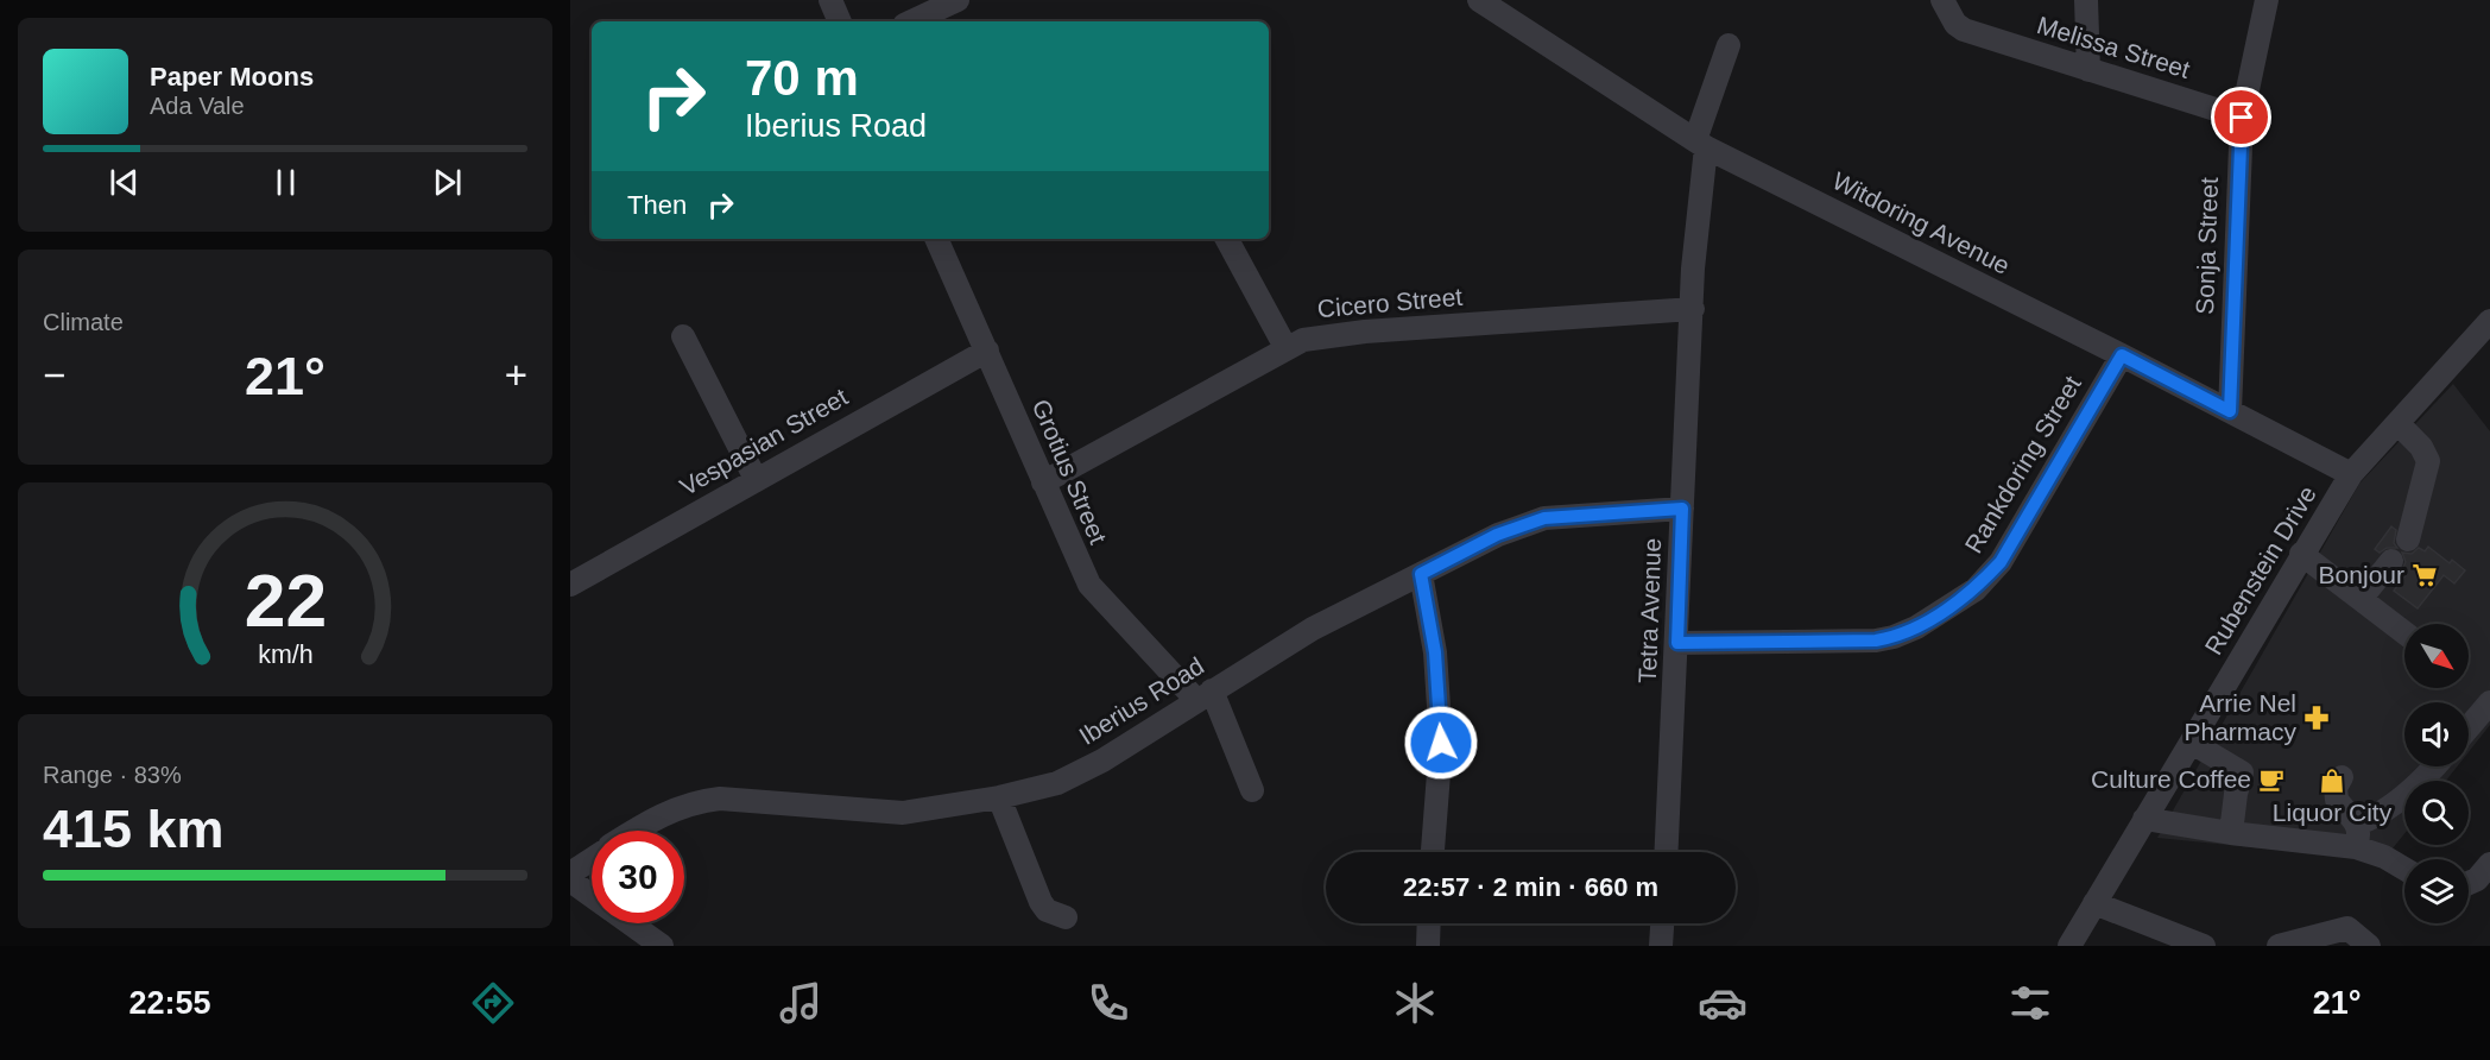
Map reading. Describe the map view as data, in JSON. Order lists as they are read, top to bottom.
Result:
{
  "streets": {
    "street": [
      "Melissa Street",
      "Witdoring Avenue",
      "Sonja Street",
      "Cicero Street",
      "Vespasian Street",
      "Rankdoring Street",
      "Grotius Street",
      "Rubenstein Drive",
      "Tetra Avenue",
      "Iberius Road"
    ]
  },
  "crossings": [
    ["Melissa Street", "Sonja Street"],
    ["Witdoring Avenue", "Sonja Street"],
    ["Witdoring Avenue", "Rankdoring Street"],
    ["Witdoring Avenue", "Rubenstein Drive"],
    ["Witdoring Avenue", "Tetra Avenue"],
    ["Cicero Street", "Grotius Street"],
    ["Cicero Street", "Tetra Avenue"],
    ["Vespasian Street", "Grotius Street"],
    ["Rankdoring Street", "Tetra Avenue"],
    ["Grotius Street", "Iberius Road"],
    ["Tetra Avenue", "Iberius Road"]
  ],
  "places": {
    "supermarket": ["Bonjour"],
    "pharmacy": ["Arrie Nel Pharmacy"],
    "cafe": ["Culture Coffee"],
    "shop": ["Liquor City"]
  },
  "north": "bottom right",
  "page": {
    "turn": ["70 m", "Iberius Road"],
    "song": ["Paper Moons", "Ada Vale"],
    "then": "Then",
    "tile": [
      "Climate",
      ["Range · 83%", "415 km"]
    ],
    "heat": ["−", "21°", "+"],
    "limit": "30",
    "trip": "22:57 · 2 min · 660 m",
    "tabs": ["22:55", "21°"],
    "gauge": ["22", "km/h"]
  }
}
